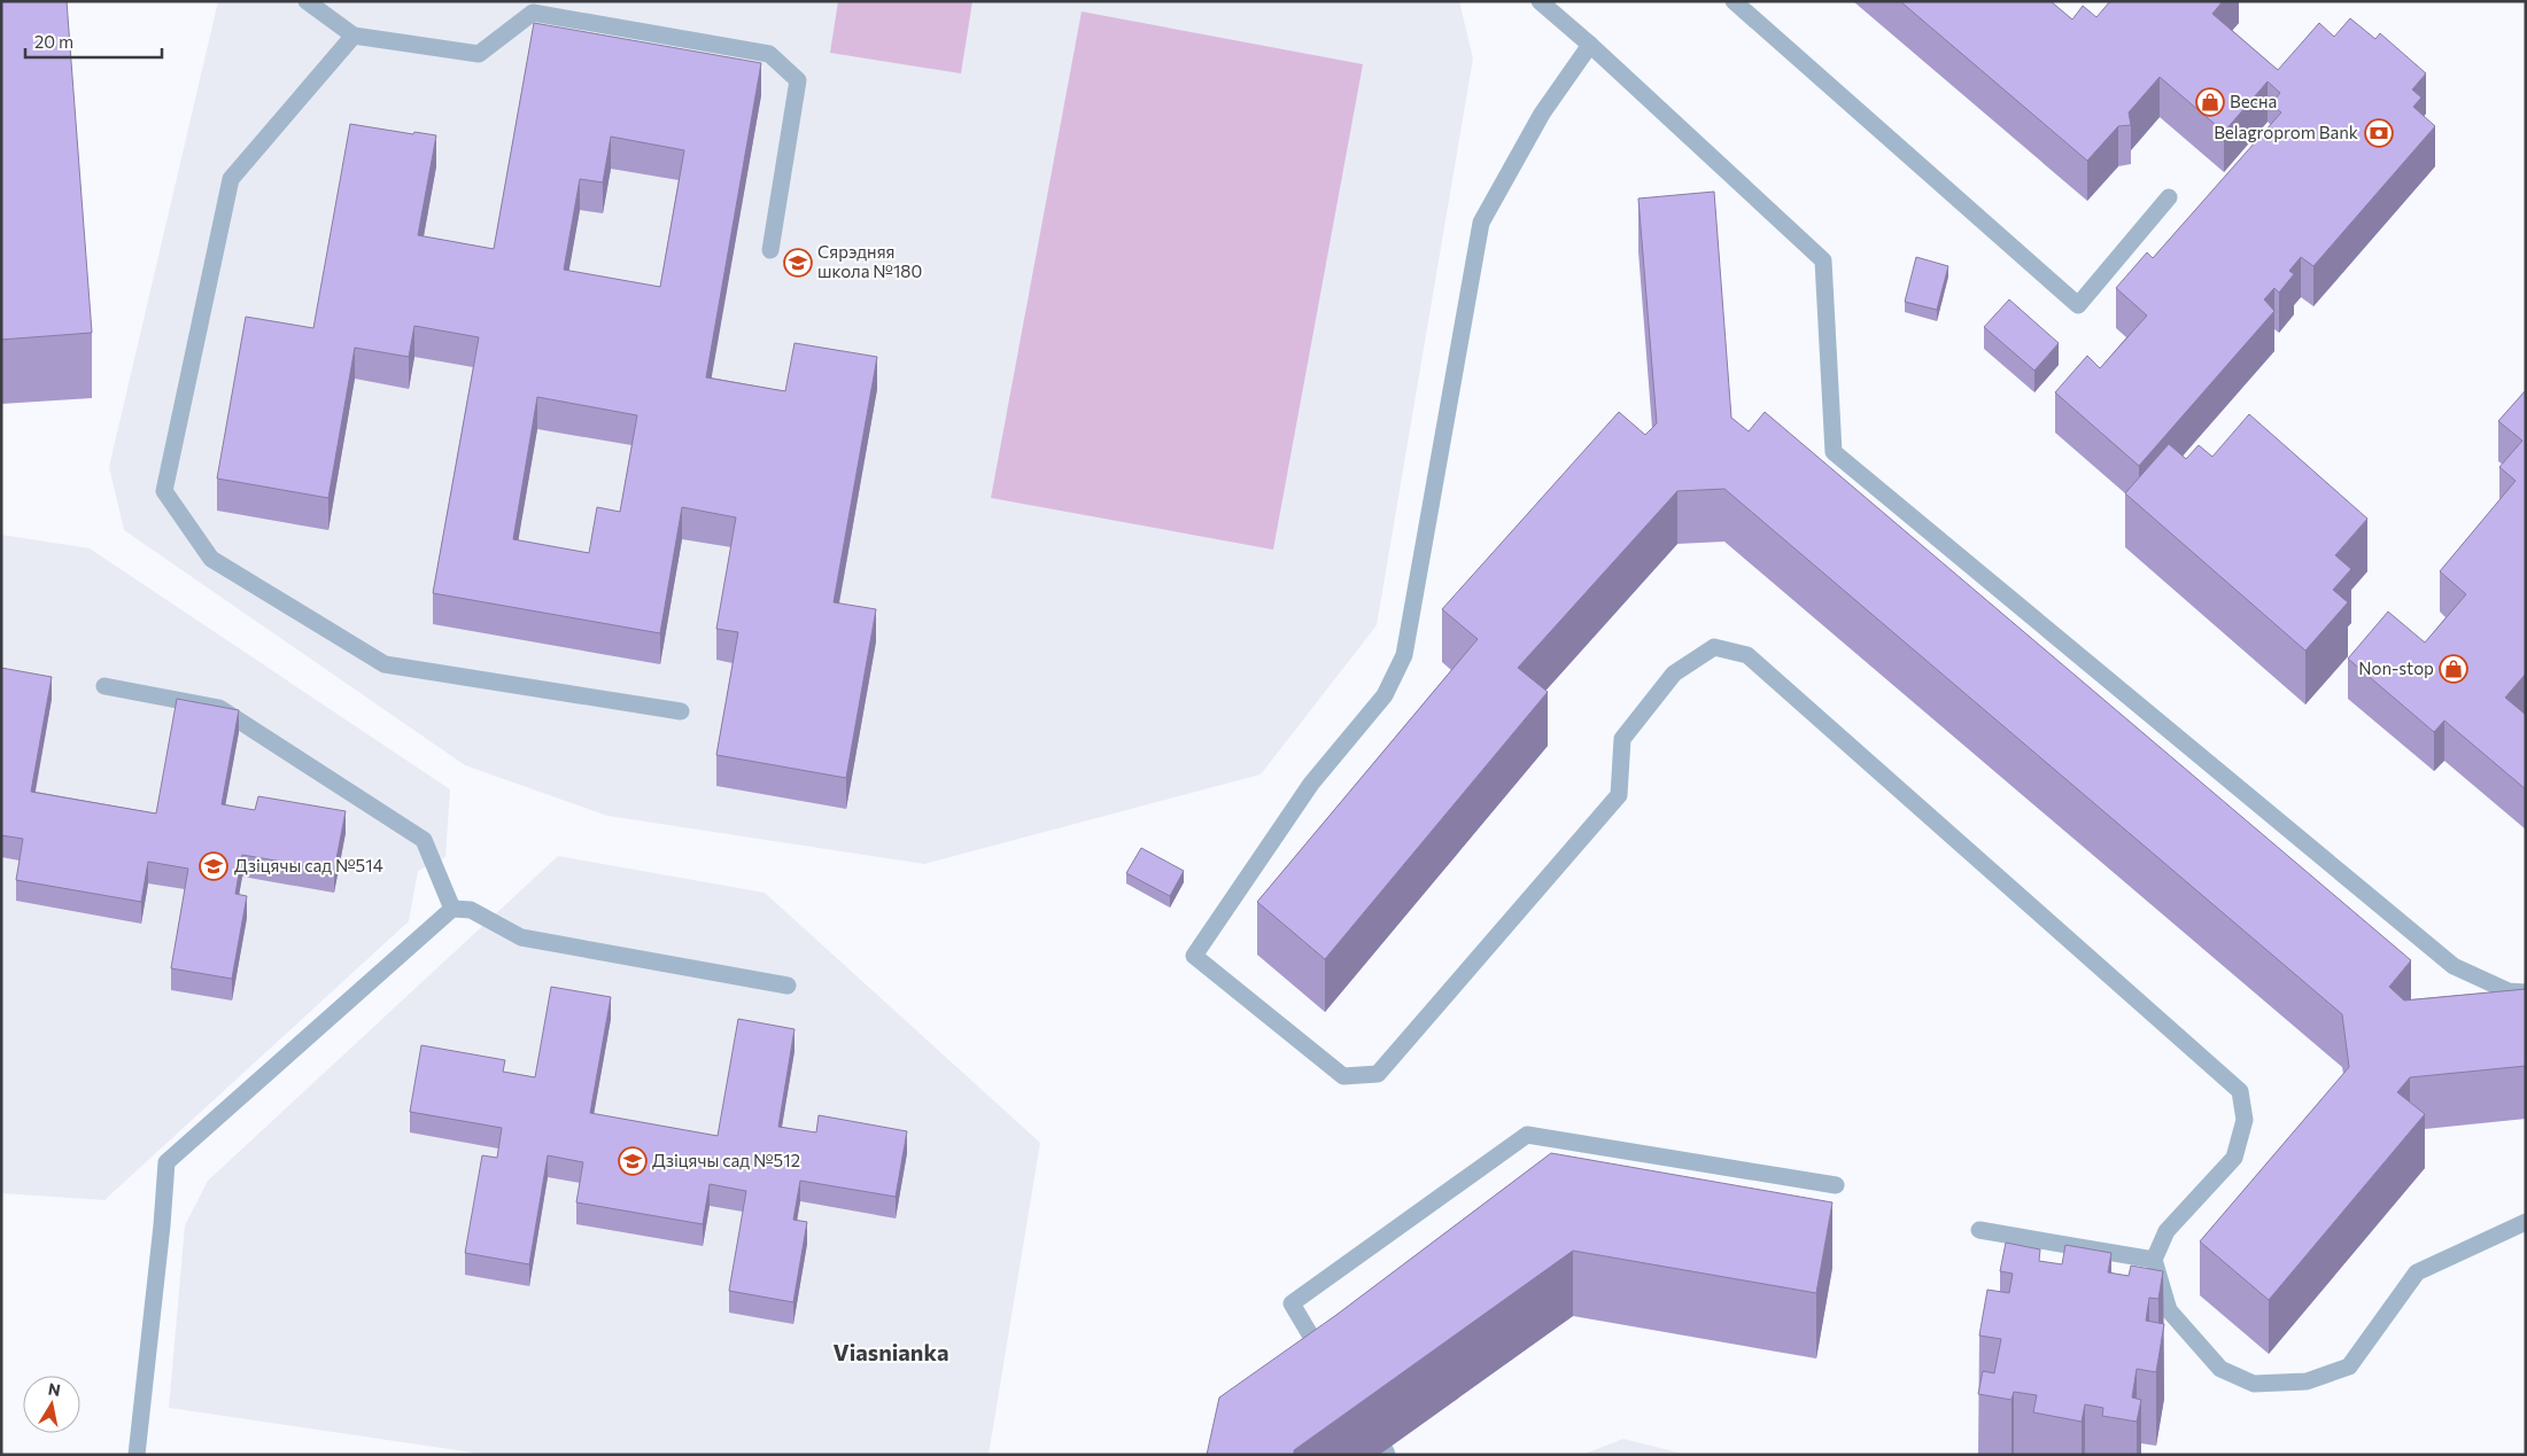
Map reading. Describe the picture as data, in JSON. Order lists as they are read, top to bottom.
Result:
{
  "districts": ["Viasnianka"],
  "places": {
    "shop": ["Весна", "Non-stop"],
    "bank": ["Belagroprom Bank"],
    "school or university": ["Сярэдняя школа №180", "Дзіцячы сад №514", "Дзіцячы сад №512"]
  },
  "scale_bar": "20 m",
  "north": "top"
}
